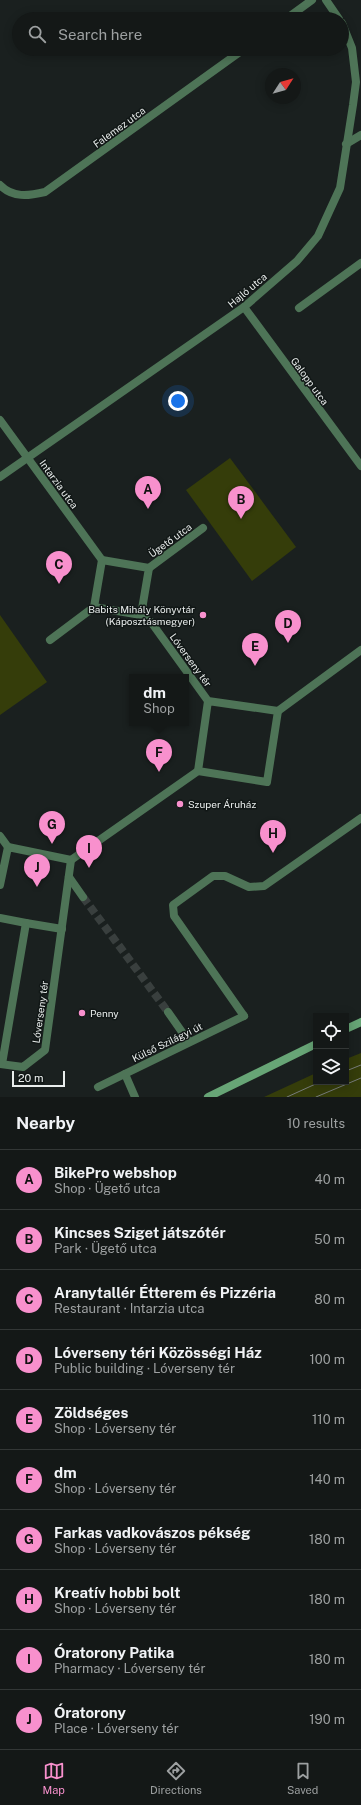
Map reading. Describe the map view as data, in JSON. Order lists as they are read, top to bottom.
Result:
{
  "streets": {
    "street": [
      "Falemez utca",
      "Hajló utca",
      "Galopp utca",
      "Intarzia utca",
      "Ügető utca",
      "Lóverseny tér",
      "Külső Szilágyi út"
    ]
  },
  "crossings": [
    ["Hajló utca", "Galopp utca"],
    ["Hajló utca", "Intarzia utca"]
  ],
  "places": ["Babits Mihály Könyvtár (Káposztásmegyer)", "Szuper Áruház", "Penny"],
  "scale_bar": "20 m",
  "north": "top right",
  "page": {
    "search": "Search here",
    "pins": [
      "A",
      "B",
      "C",
      "D",
      "E",
      "F",
      "G",
      "H",
      "I",
      "J"
    ],
    "popup": ["dm", "Shop"],
    "scale": "20 m",
    "heading": ["Nearby", "10 results"],
    "list": [
      {
        "mark": "A",
        "name": "BikePro webshop",
        "note": "Shop · Ügető utca",
        "value": "40 m"
      },
      {
        "mark": "B",
        "name": "Kincses Sziget játszótér",
        "note": "Park · Ügető utca",
        "value": "50 m"
      },
      {
        "mark": "C",
        "name": "Aranytallér Étterem és Pizzéria",
        "note": "Restaurant · Intarzia utca",
        "value": "80 m"
      },
      {
        "mark": "D",
        "name": "Lóverseny téri Közösségi Ház",
        "note": "Public building · Lóverseny tér",
        "value": "100 m"
      },
      {
        "mark": "E",
        "name": "Zöldséges",
        "note": "Shop · Lóverseny tér",
        "value": "110 m"
      },
      {
        "mark": "F",
        "name": "dm",
        "note": "Shop · Lóverseny tér",
        "value": "140 m"
      },
      {
        "mark": "G",
        "name": "Farkas vadkovászos pékség",
        "note": "Shop · Lóverseny tér",
        "value": "180 m"
      },
      {
        "mark": "H",
        "name": "Kreatív hobbi bolt",
        "note": "Shop · Lóverseny tér",
        "value": "180 m"
      },
      {
        "mark": "I",
        "name": "Óratorony Patika",
        "note": "Pharmacy · Lóverseny tér",
        "value": "180 m"
      },
      {
        "mark": "J",
        "name": "Óratorony",
        "note": "Place · Lóverseny tér",
        "value": "190 m"
      }
    ],
    "nav": ["Map", "Directions", "Saved"]
  }
}
